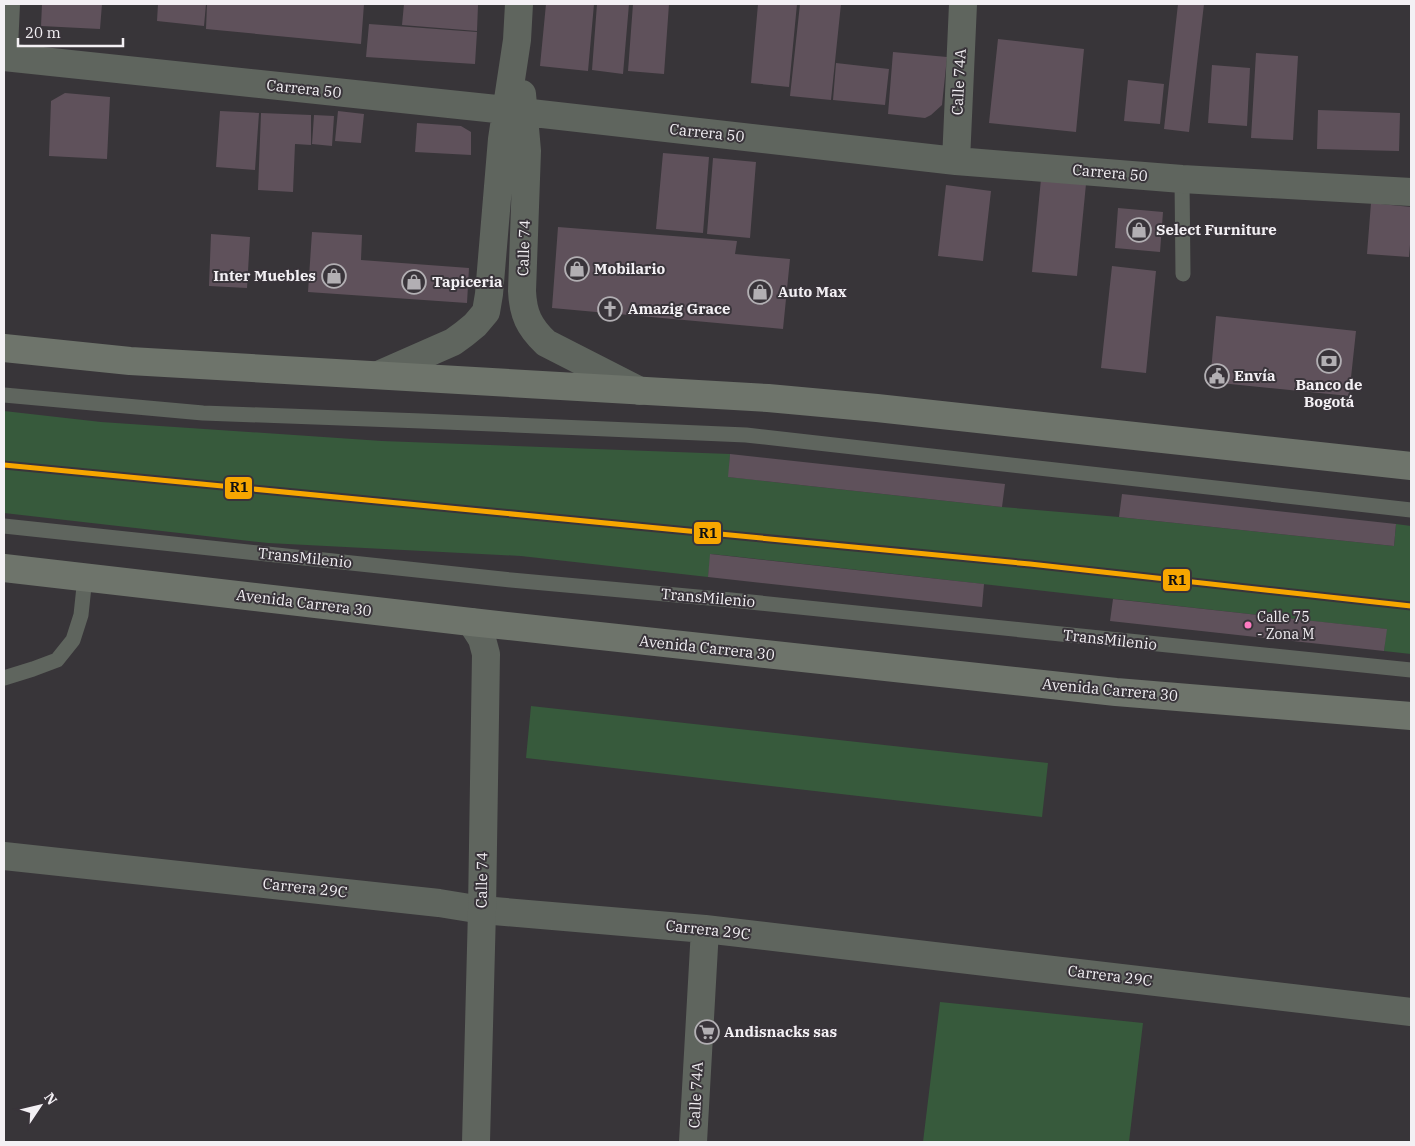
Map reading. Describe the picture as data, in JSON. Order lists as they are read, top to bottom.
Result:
{
  "streets": {
    "highway": ["Avenida Carrera 30"],
    "street": [
      "Calle 74A",
      "Carrera 50",
      "Calle 74",
      "Carrera 29C"
    ],
    "lane": ["TransMilenio"]
  },
  "crossings": [
    ["Calle 74A", "Carrera 50"],
    ["Calle 74A", "Carrera 29C"],
    ["Carrera 50", "Calle 74"],
    ["Calle 74", "Avenida Carrera 30"],
    ["Calle 74", "Carrera 29C"]
  ],
  "places": {
    "shop": [
      "Select Furniture",
      "Mobilario",
      "Inter Muebles",
      "Tapiceria",
      "Auto Max"
    ],
    "church": ["Amazig Grace"],
    "bank": ["Banco de Bogotá"],
    "public building": ["Envía"],
    "other": ["Calle 75 - Zona M"],
    "supermarket": ["Andisnacks sas"]
  },
  "lines": ["transit line R1"],
  "scale_bar": "20 m",
  "north": "top right"
}
